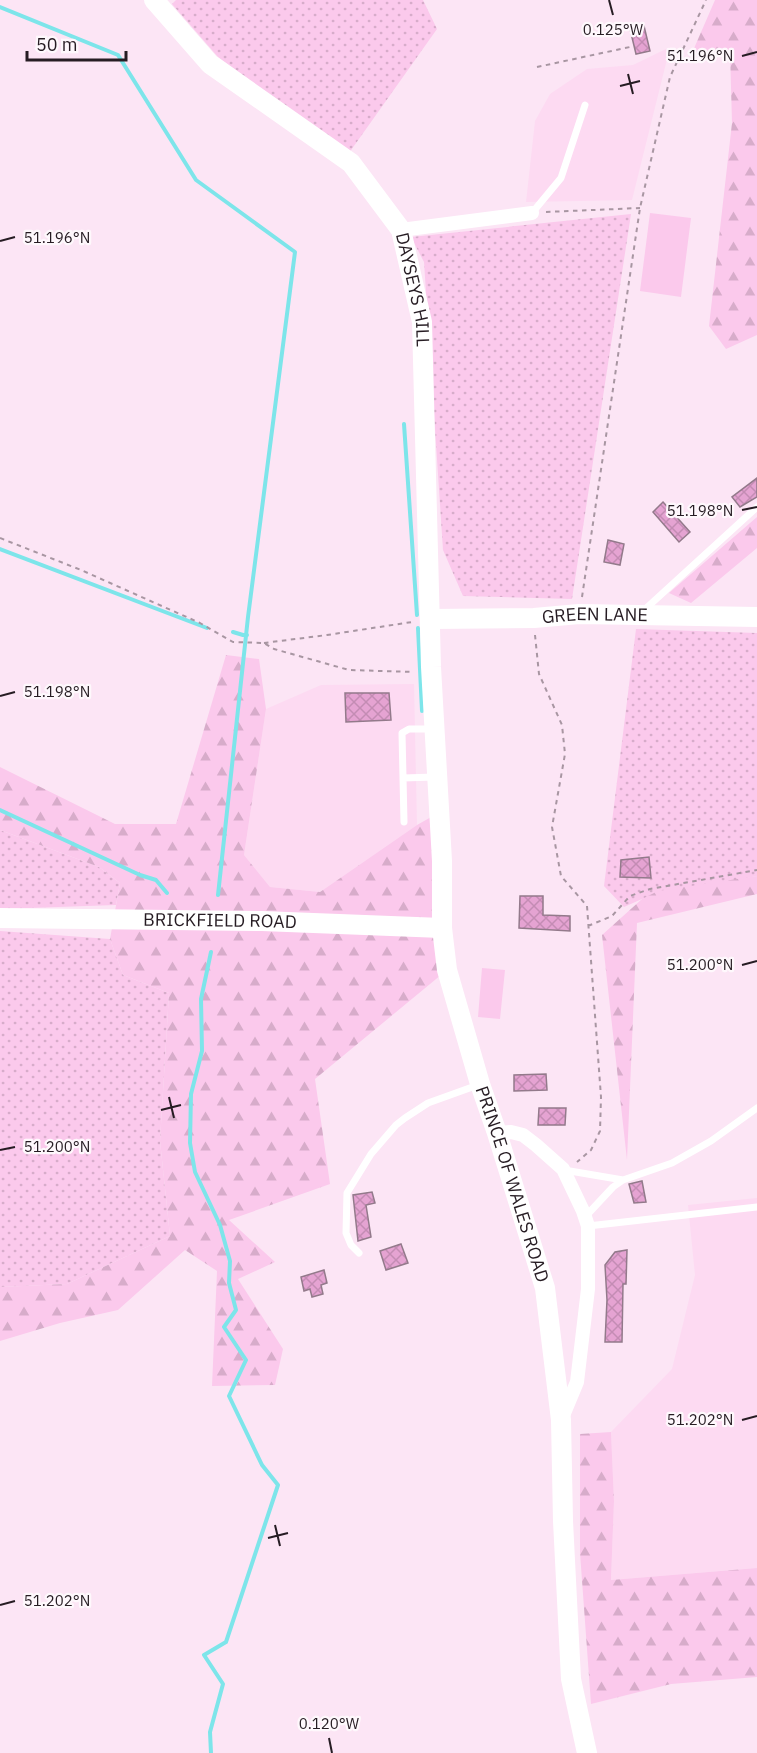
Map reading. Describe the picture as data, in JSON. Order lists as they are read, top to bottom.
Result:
{
  "streets": {
    "street": [
      "DAYSEYS HILL",
      "GREEN LANE",
      "BRICKFIELD ROAD",
      "PRINCE OF WALES ROAD"
    ]
  },
  "crossings": [
    ["DAYSEYS HILL", "GREEN LANE"],
    ["DAYSEYS HILL", "PRINCE OF WALES ROAD"],
    ["GREEN LANE", "PRINCE OF WALES ROAD"],
    ["BRICKFIELD ROAD", "PRINCE OF WALES ROAD"]
  ],
  "scale_bar": "50 m",
  "coordinates": [
    "0.125°W",
    "51.196°N",
    "51.198°N",
    "51.200°N",
    "51.202°N",
    "0.120°W"
  ]
}
